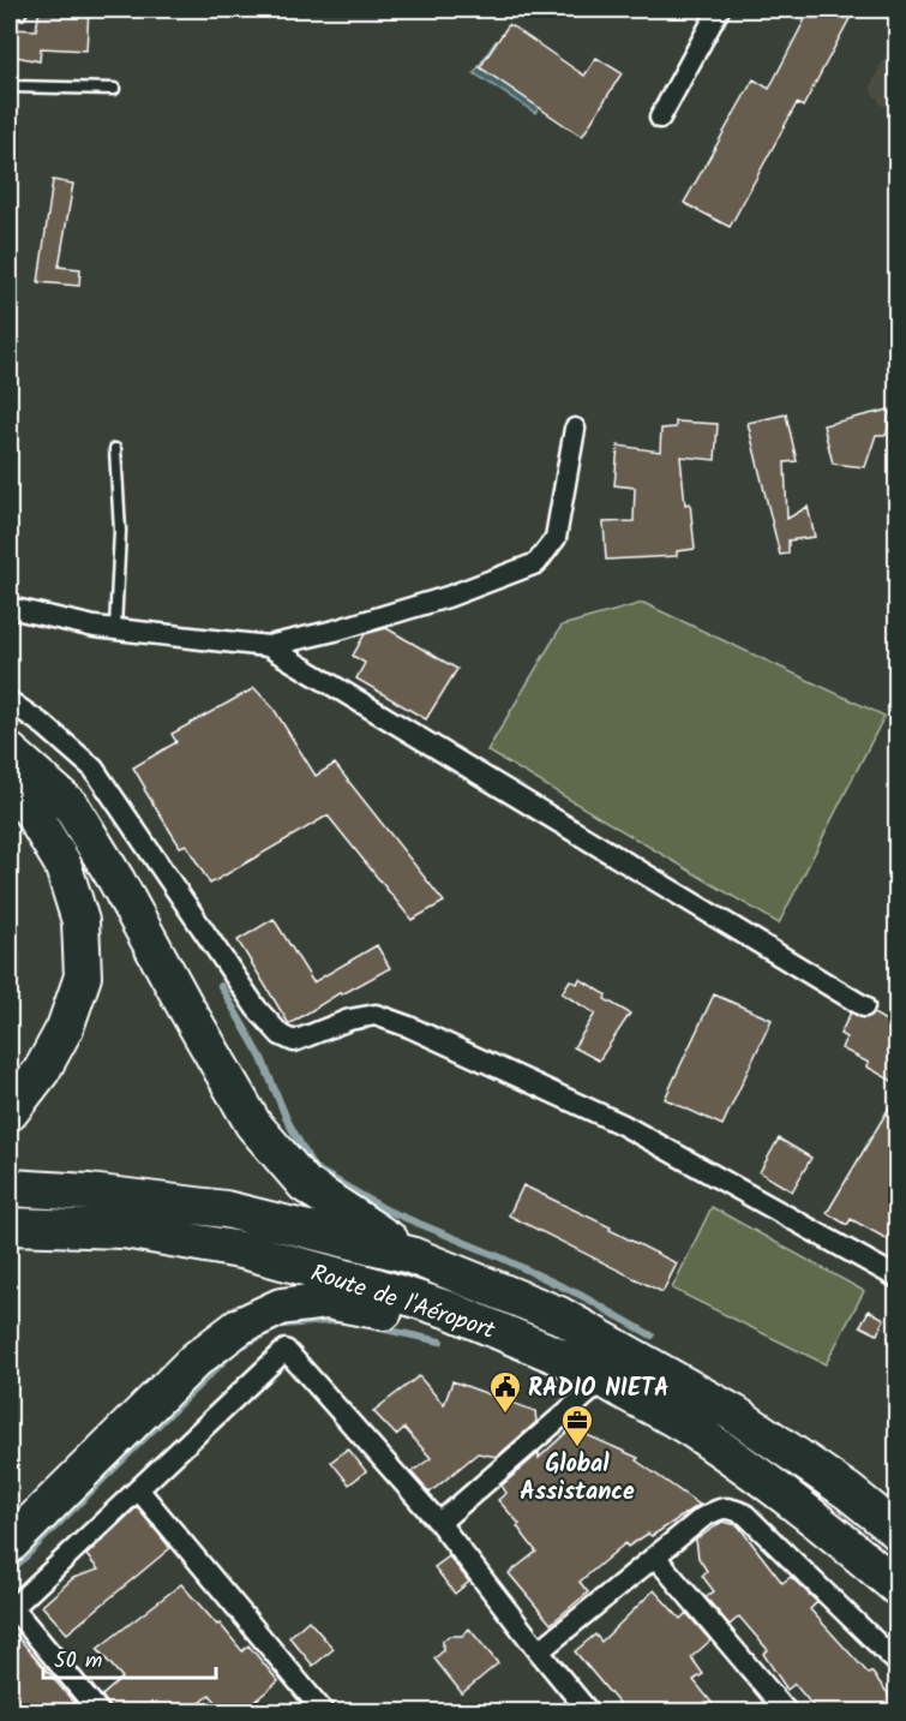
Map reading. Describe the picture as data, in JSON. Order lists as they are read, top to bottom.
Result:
{
  "streets": {
    "highway": ["Route de l'Aéroport"]
  },
  "places": {
    "public building": ["RADIO NIETA"],
    "office": ["Global Assistance"]
  },
  "scale_bar": "50 m"
}
